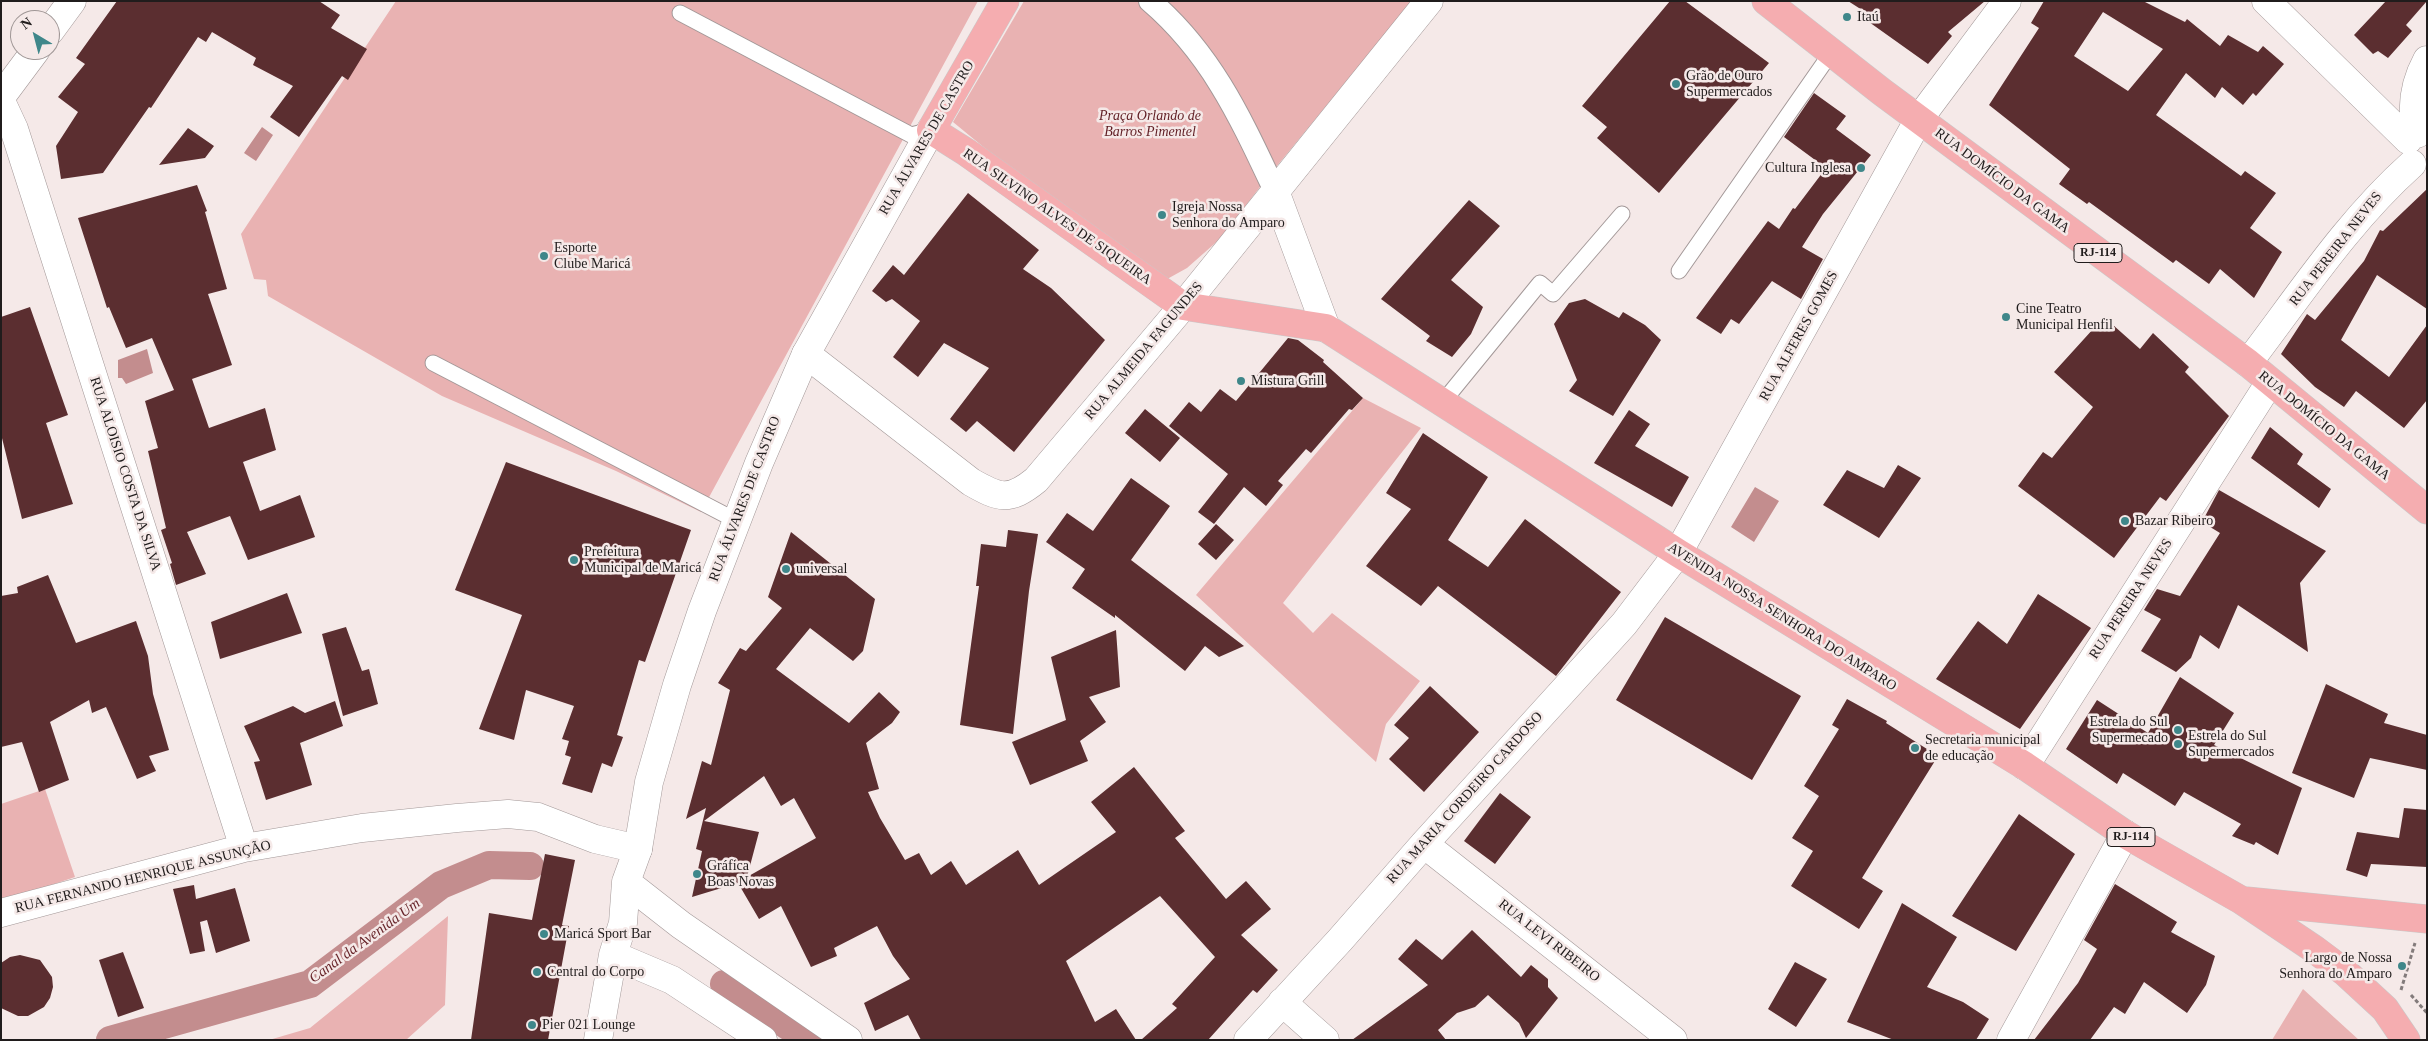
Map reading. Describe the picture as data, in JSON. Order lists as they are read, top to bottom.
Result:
{
  "streets": {
    "main road": [
      "RUA ÁLVARES DE CASTRO",
      "RUA DOMÍCIO DA GAMA",
      "RUA SILVINO ALVES DE SIQUEIRA",
      "RJ-114",
      "AVENIDA NOSSA SENHORA DO AMPARO"
    ],
    "street": [
      "RUA PEREIRA NEVES",
      "RUA ALFERES GOMES",
      "RUA ALMEIDA FAGUNDES",
      "RUA ALOISIO COSTA DA SILVA",
      "RUA MARIA CORDEIRO CARDOSO",
      "RUA FERNANDO HENRIQUE ASSUNÇÃO",
      "RUA LEVI RIBEIRO"
    ]
  },
  "crossings": [
    ["RUA ÁLVARES DE CASTRO", "RUA SILVINO ALVES DE SIQUEIRA"],
    ["RUA ÁLVARES DE CASTRO", "RUA ALMEIDA FAGUNDES"],
    ["RUA ÁLVARES DE CASTRO", "RUA FERNANDO HENRIQUE ASSUNÇÃO"],
    ["RUA DOMÍCIO DA GAMA", "RUA PEREIRA NEVES"],
    ["RUA DOMÍCIO DA GAMA", "RUA ALFERES GOMES"],
    ["RUA SILVINO ALVES DE SIQUEIRA", "RUA ALMEIDA FAGUNDES"],
    ["RUA SILVINO ALVES DE SIQUEIRA", "AVENIDA NOSSA SENHORA DO AMPARO"],
    ["RUA PEREIRA NEVES", "AVENIDA NOSSA SENHORA DO AMPARO"],
    ["RUA ALFERES GOMES", "AVENIDA NOSSA SENHORA DO AMPARO"],
    ["RUA ALFERES GOMES", "RUA MARIA CORDEIRO CARDOSO"],
    ["RUA ALMEIDA FAGUNDES", "AVENIDA NOSSA SENHORA DO AMPARO"],
    ["RUA ALOISIO COSTA DA SILVA", "RUA FERNANDO HENRIQUE ASSUNÇÃO"],
    ["AVENIDA NOSSA SENHORA DO AMPARO", "RUA MARIA CORDEIRO CARDOSO"],
    ["RUA MARIA CORDEIRO CARDOSO", "RUA LEVI RIBEIRO"]
  ],
  "water": ["Canal da Avenida Um"],
  "parks": ["Praça Orlando de Barros Pimentel"],
  "places": [
    "Itaú",
    "Grão de Ouro Supermercados",
    "Cultura Inglesa",
    "Igreja Nossa Senhora do Amparo",
    "Esporte Clube Maricá",
    "Cine Teatro Municipal Henfil",
    "Mistura Grill",
    "Bazar Ribeiro",
    "Prefeitura Municipal de Maricá",
    "universal",
    "Estrela do Sul Supermecado",
    "Estrela do Sul Supermercados",
    "Secretaria municipal de educação",
    "Gráfica Boas Novas",
    "Maricá Sport Bar",
    "Largo de Nossa Senhora do Amparo",
    "Central do Corpo",
    "Pier 021 Lounge"
  ],
  "north": "top left"
}
